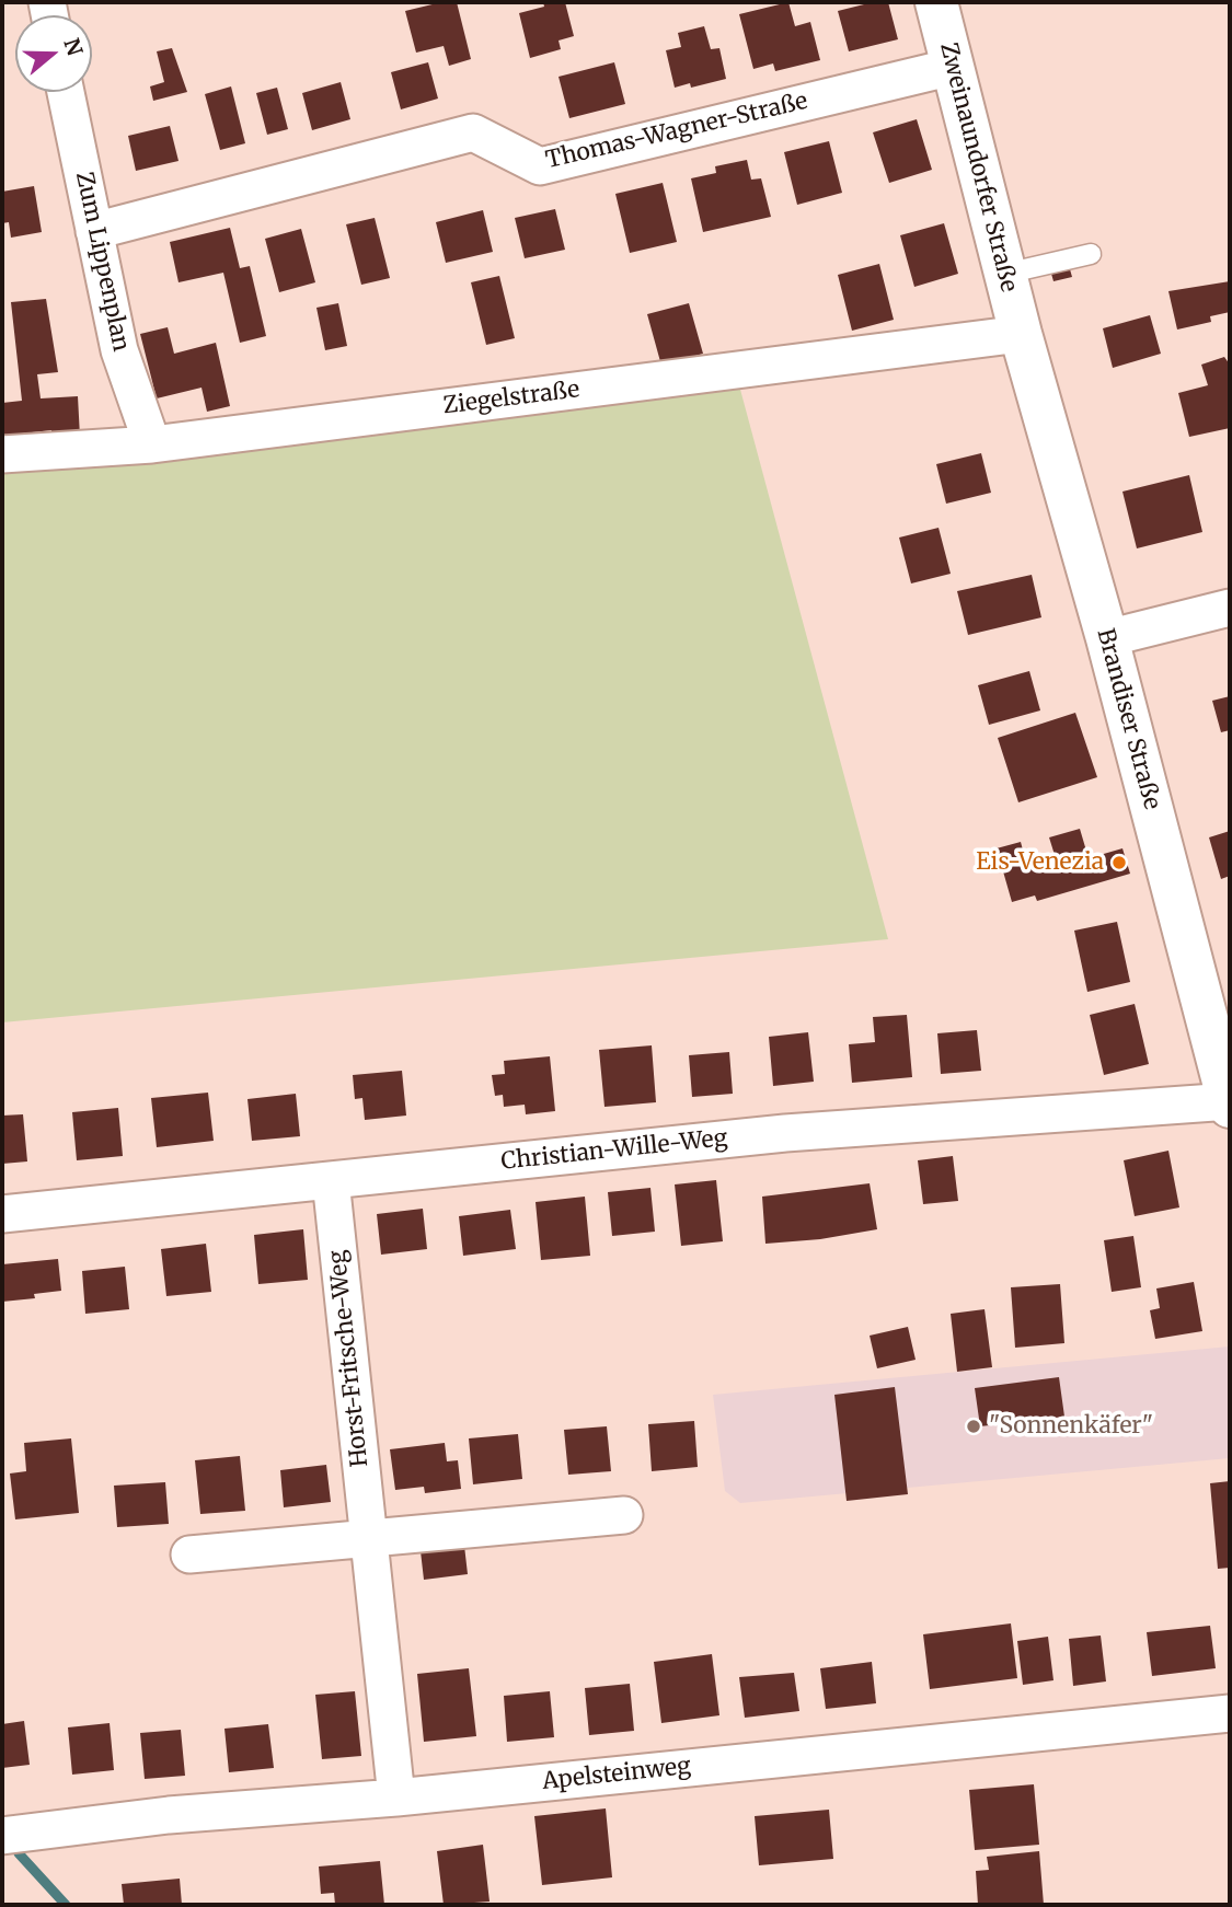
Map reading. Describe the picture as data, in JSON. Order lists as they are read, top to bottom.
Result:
{
  "streets": {
    "street": [
      "Thomas-Wagner-Straße",
      "Zweinaundorfer Straße",
      "Zum Lippenplan",
      "Ziegelstraße",
      "Brandiser Straße",
      "Christian-Wille-Weg",
      "Horst-Fritsche-Weg",
      "Apelsteinweg"
    ]
  },
  "crossings": [
    ["Thomas-Wagner-Straße", "Zweinaundorfer Straße"],
    ["Thomas-Wagner-Straße", "Zum Lippenplan"],
    ["Zweinaundorfer Straße", "Ziegelstraße"],
    ["Zweinaundorfer Straße", "Brandiser Straße"],
    ["Zum Lippenplan", "Ziegelstraße"],
    ["Ziegelstraße", "Brandiser Straße"],
    ["Brandiser Straße", "Christian-Wille-Weg"],
    ["Christian-Wille-Weg", "Horst-Fritsche-Weg"],
    ["Horst-Fritsche-Weg", "Apelsteinweg"]
  ],
  "places": ["Eis-Venezia", "\"Sonnenkäfer\""],
  "north": "right"
}
